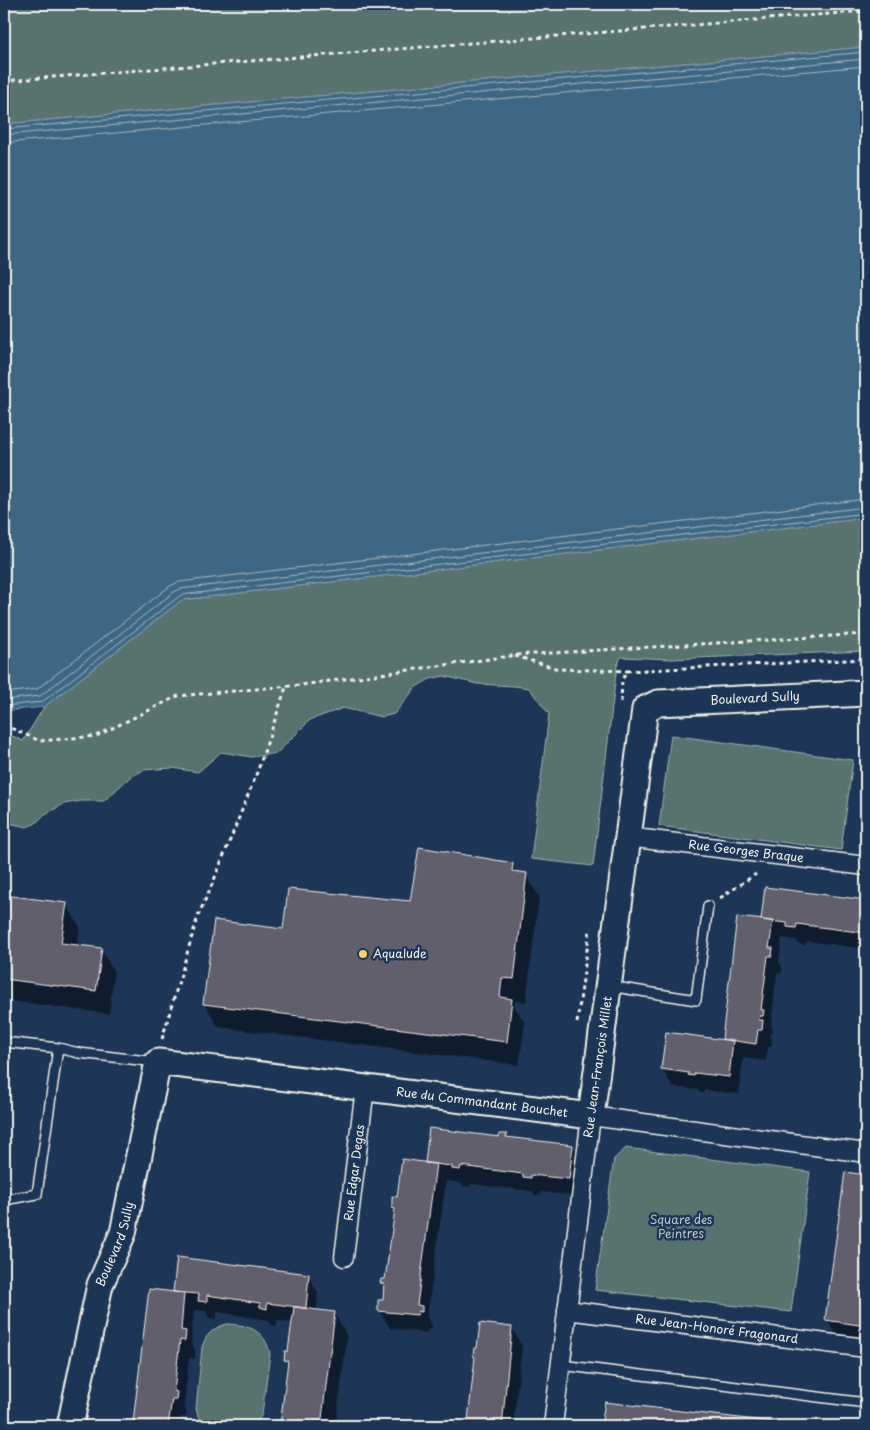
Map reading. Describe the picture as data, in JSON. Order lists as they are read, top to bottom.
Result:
{
  "streets": {
    "street": [
      "Boulevard Sully",
      "Rue Georges Braque",
      "Rue Jean-François Millet",
      "Rue du Commandant Bouchet",
      "Rue Edgar Degas",
      "Rue Jean-Honoré Fragonard"
    ]
  },
  "crossings": [
    ["Boulevard Sully", "Rue Jean-François Millet"],
    ["Boulevard Sully", "Rue du Commandant Bouchet"],
    ["Rue Georges Braque", "Rue Jean-François Millet"],
    ["Rue Jean-François Millet", "Rue du Commandant Bouchet"],
    ["Rue Jean-François Millet", "Rue Jean-Honoré Fragonard"],
    ["Rue du Commandant Bouchet", "Rue Edgar Degas"]
  ],
  "parks": ["Square des Peintres"],
  "places": ["Aqualude"]
}
